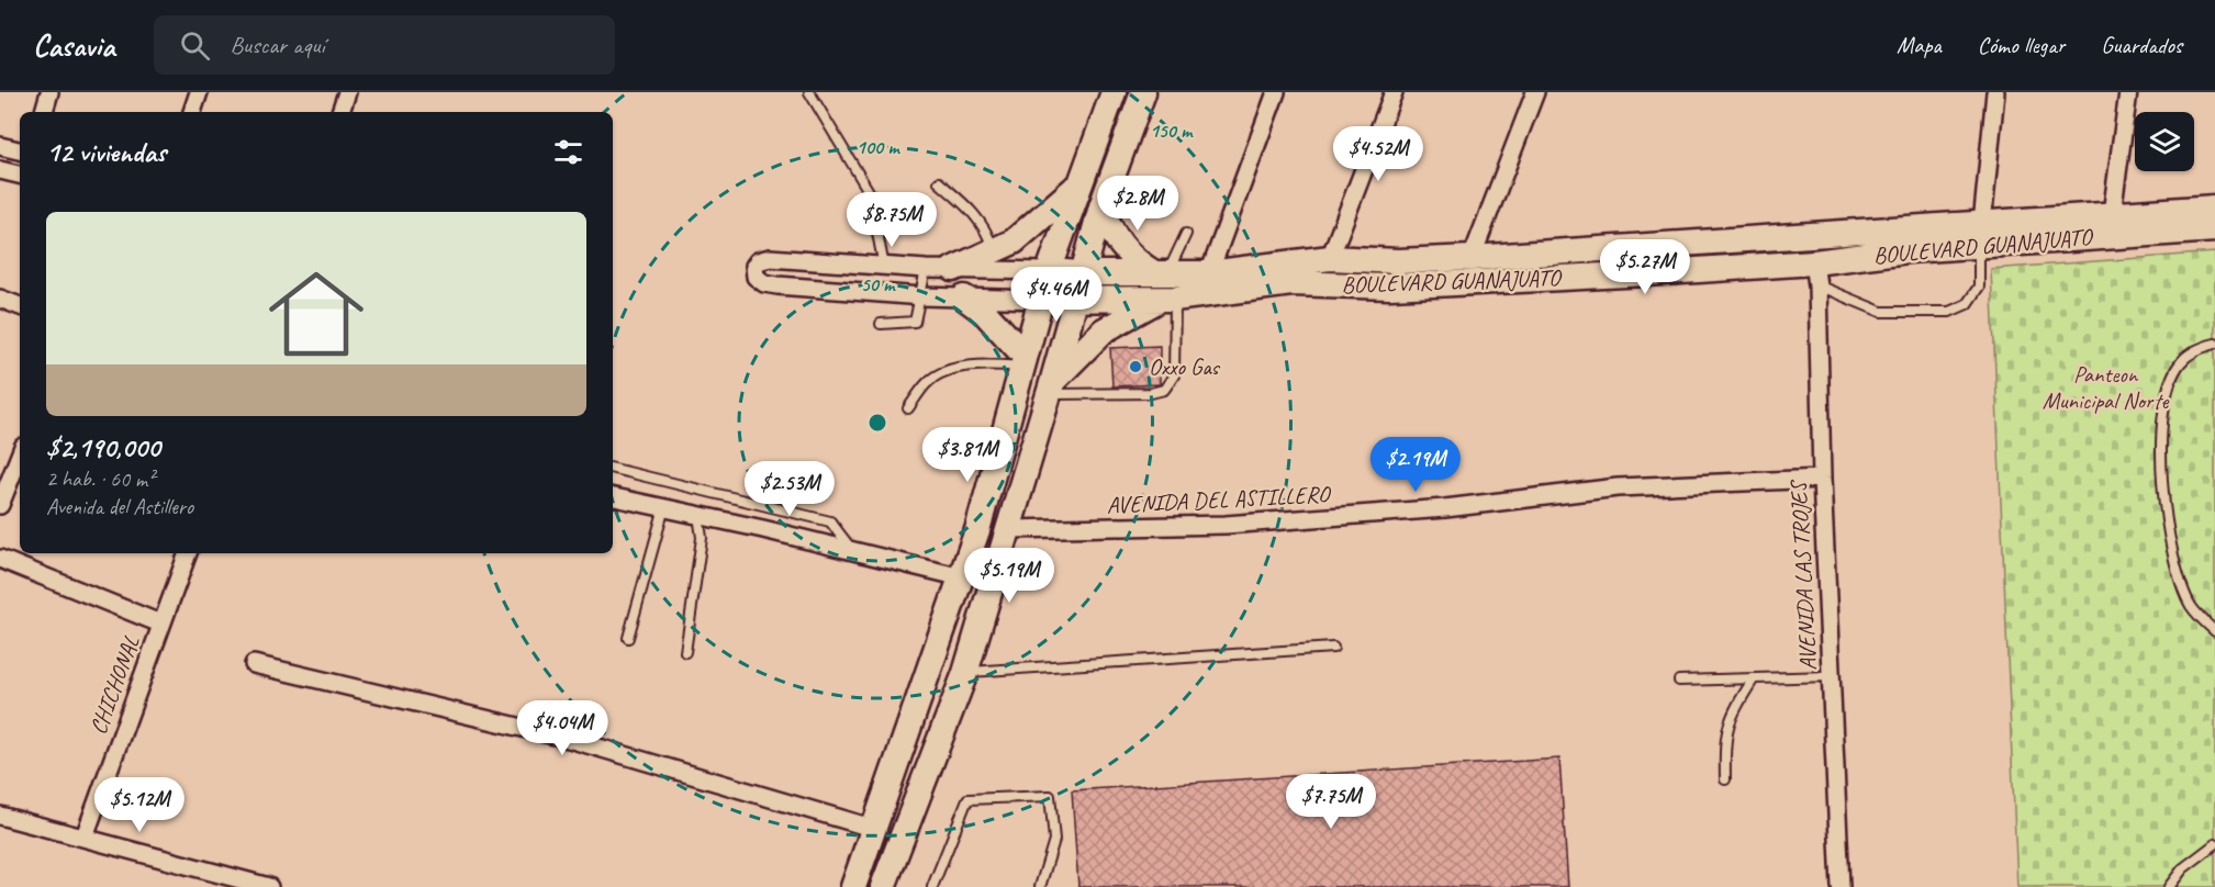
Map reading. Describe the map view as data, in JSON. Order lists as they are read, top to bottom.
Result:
{
  "streets": {
    "street": [
      "BOULEVARD GUANAJUATO",
      "AVENIDA DEL ASTILLERO",
      "AVENIDA LAS TROJES",
      "CHICHONAL"
    ]
  },
  "crossings": [
    ["BOULEVARD GUANAJUATO", "AVENIDA LAS TROJES"],
    ["AVENIDA DEL ASTILLERO", "AVENIDA LAS TROJES"]
  ],
  "parks": ["Panteon Municipal Norte"],
  "places": ["Oxxo Gas"],
  "page": {
    "header": "Casavia",
    "search": "Buscar aquí",
    "nav": ["Mapa", "Cómo llegar", "Guardados"],
    "heading": "12 viviendas",
    "price": [
      "$4.52M",
      "$2.8M",
      "$8.75M",
      "$5.27M",
      "$4.46M",
      "$3.81M",
      "$2.19M",
      "$2.53M",
      "$5.19M",
      "$4.04M",
      "$7.75M",
      "$5.12M"
    ],
    "list": [
      {
        "name": "$2,190,000",
        "note": "2 hab. · 60 m² · Avenida del Astillero"
      }
    ]
  },
  "rings": ["150 m", "100 m", "50 m"]
}
